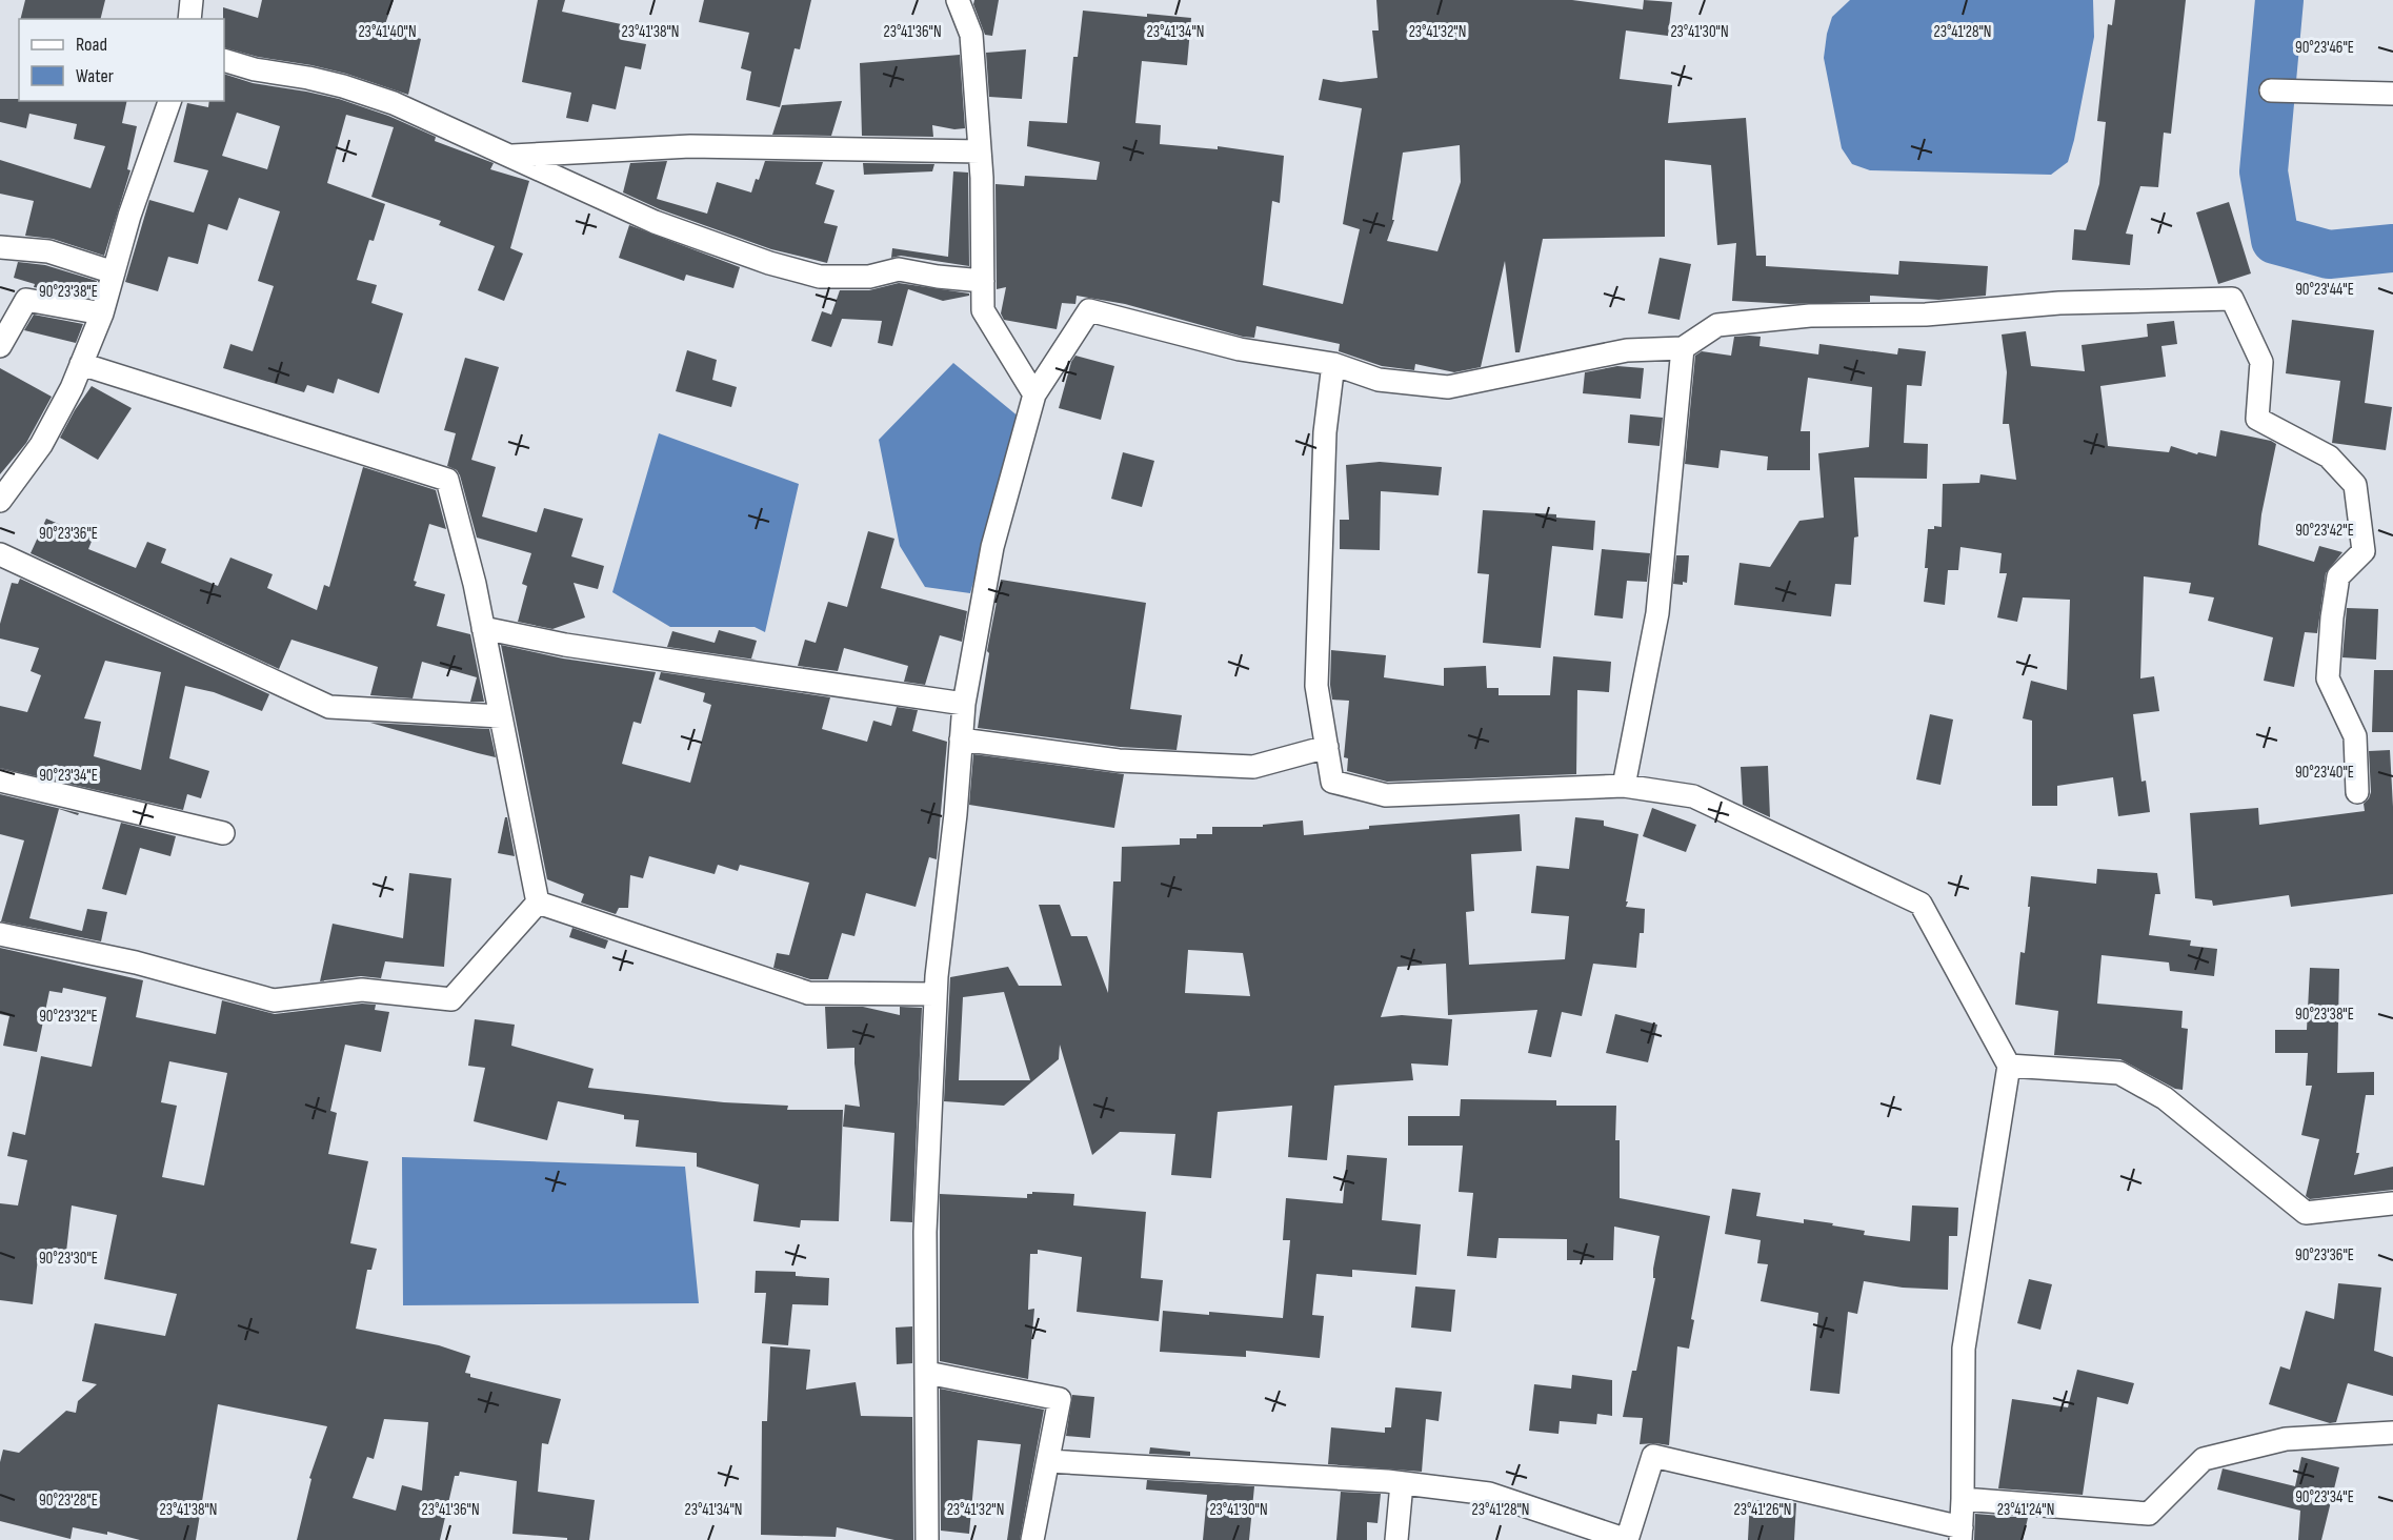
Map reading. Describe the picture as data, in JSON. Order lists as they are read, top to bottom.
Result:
{
  "legend": ["Road", "Water"],
  "coordinates": [
    "23°41'40\"N",
    "23°41'38\"N",
    "23°41'36\"N",
    "23°41'34\"N",
    "23°41'32\"N",
    "23°41'30\"N",
    "23°41'28\"N",
    "90°23'46\"E",
    "90°23'44\"E",
    "90°23'38\"E",
    "90°23'42\"E",
    "90°23'36\"E",
    "90°23'40\"E",
    "90°23'34\"E",
    "90°23'32\"E",
    "90°23'30\"E",
    "90°23'28\"E",
    "23°41'26\"N",
    "23°41'24\"N"
  ]
}
